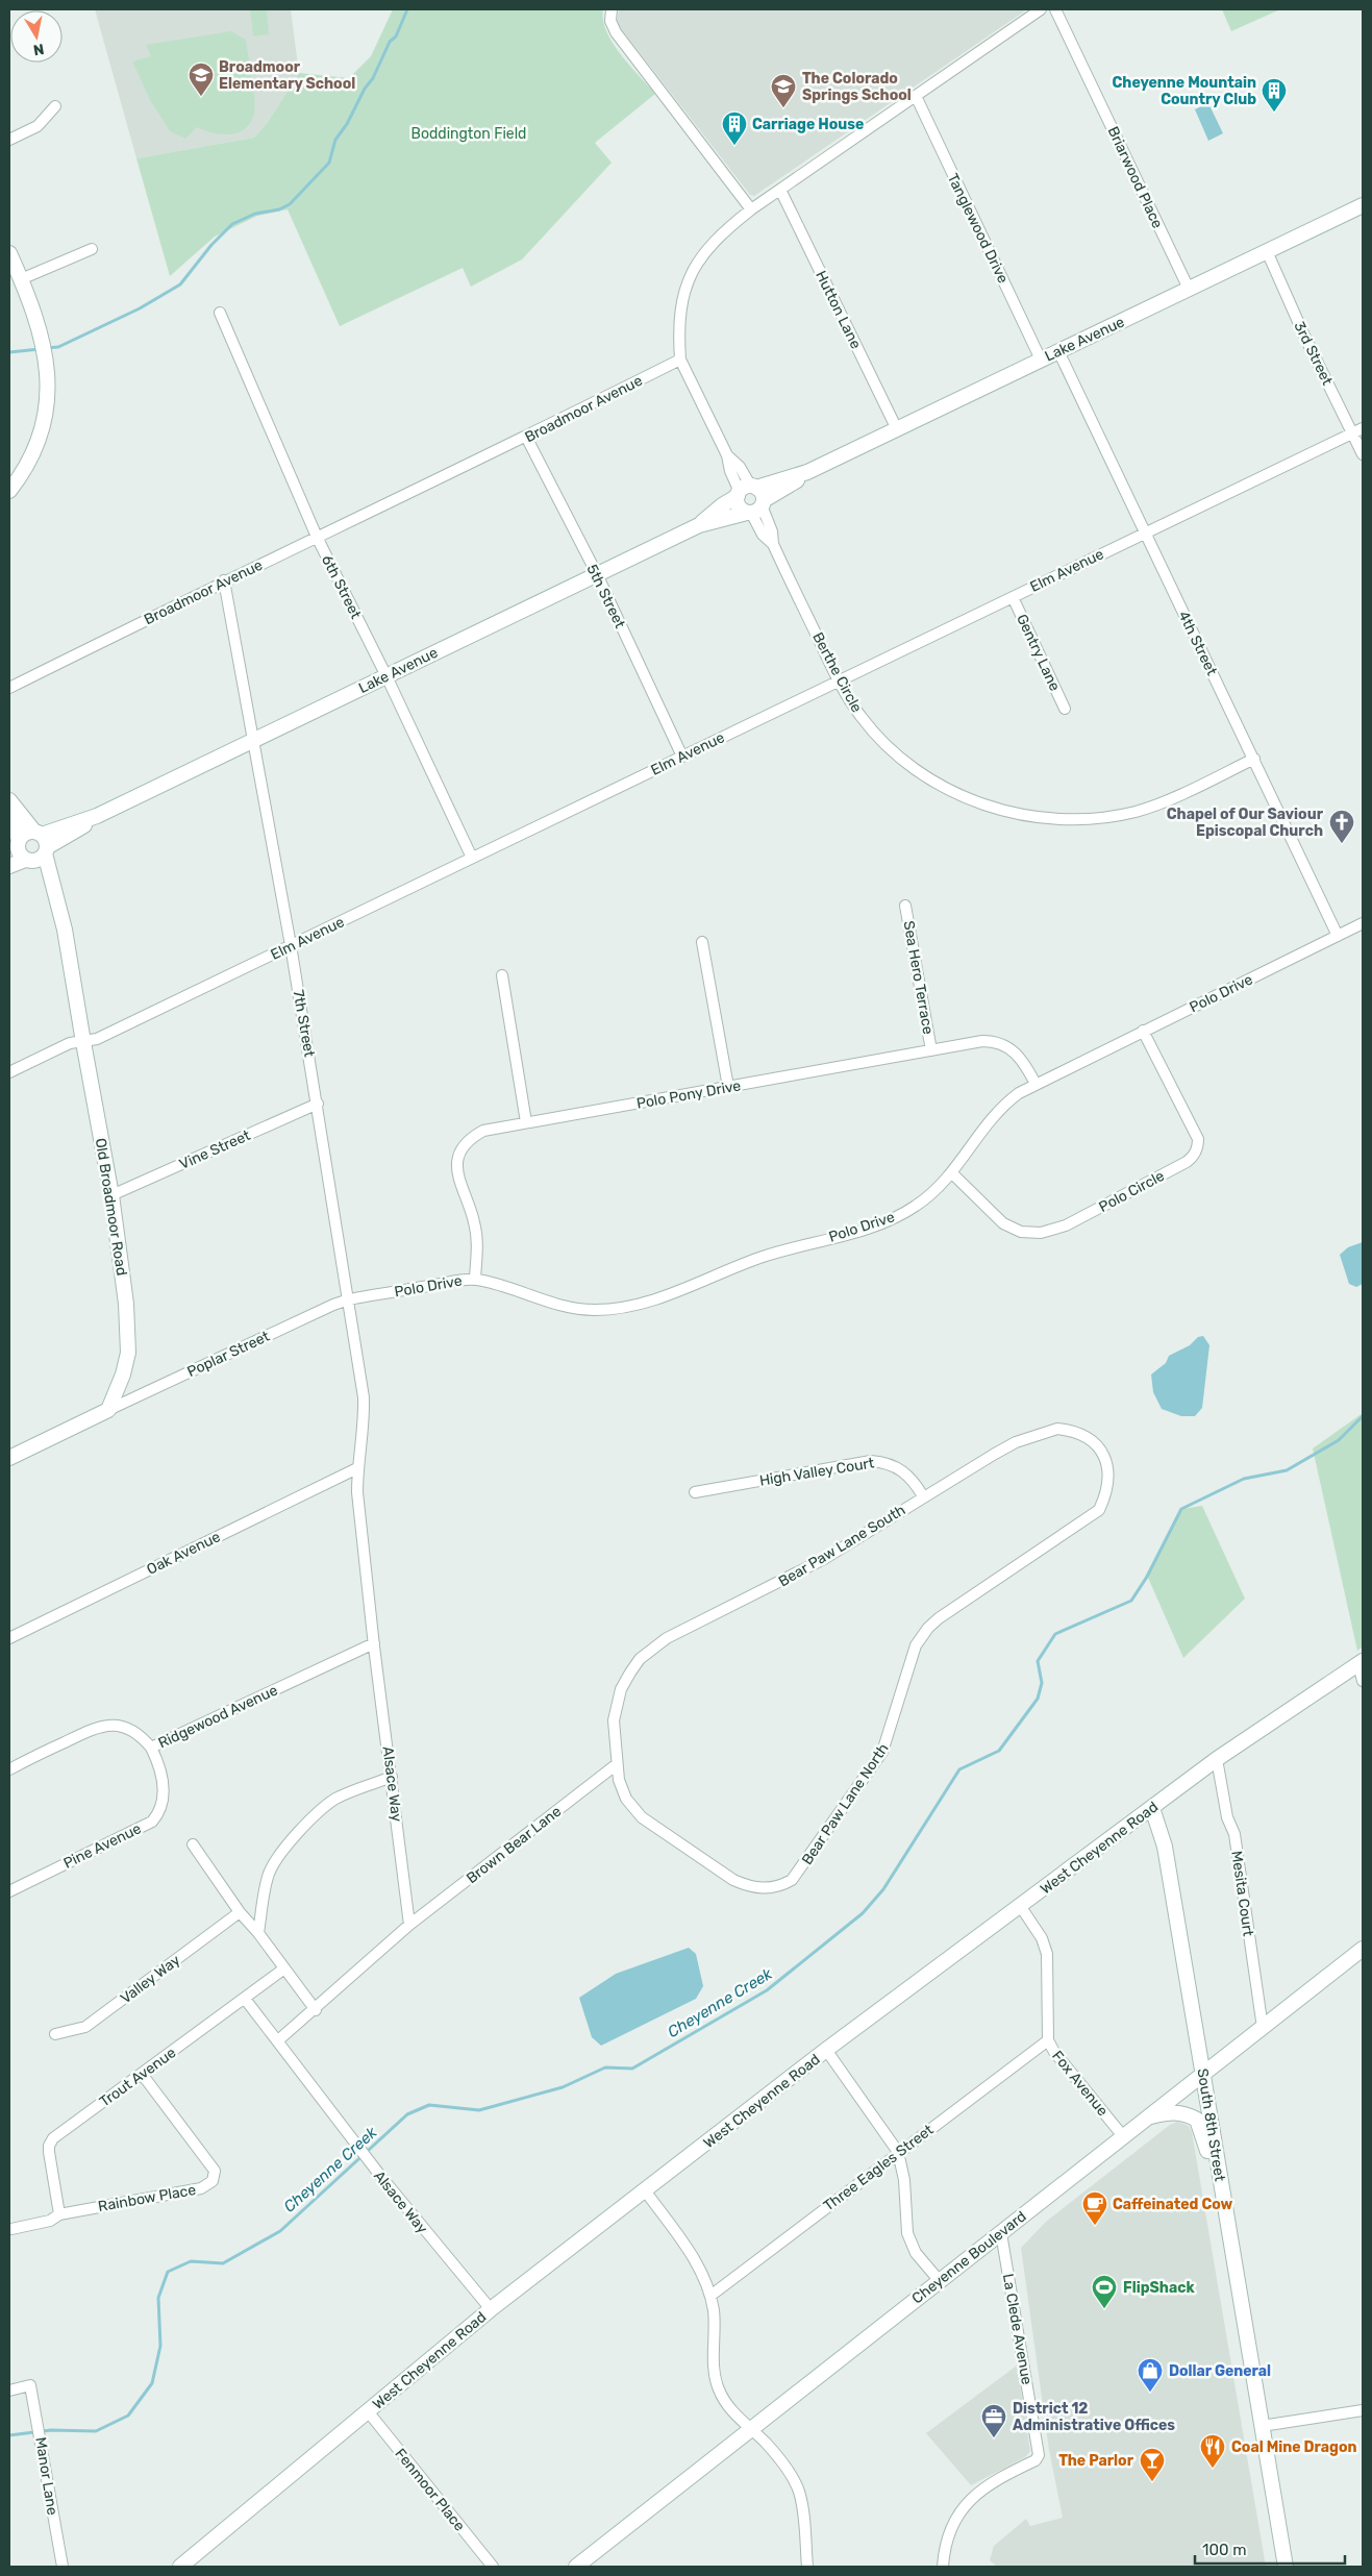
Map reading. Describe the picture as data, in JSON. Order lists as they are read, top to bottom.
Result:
{
  "streets": {
    "main road": [
      "Lake Avenue",
      "Old Broadmoor Road",
      "West Cheyenne Road",
      "South 8th Street",
      "Cheyenne Boulevard"
    ],
    "street": [
      "Briarwood Place",
      "Tanglewood Drive",
      "Hutton Lane",
      "3rd Street",
      "Broadmoor Avenue",
      "Elm Avenue",
      "6th Street",
      "5th Street",
      "4th Street",
      "Gentry Lane",
      "Berthe Circle",
      "Sea Hero Terrace",
      "Polo Drive",
      "7th Street",
      "Polo Pony Drive",
      "Vine Street",
      "Polo Circle",
      "Poplar Street",
      "High Valley Court",
      "Bear Paw Lane South",
      "Oak Avenue",
      "Ridgewood Avenue",
      "Alsace Way",
      "Bear Paw Lane North",
      "Brown Bear Lane",
      "Pine Avenue",
      "Mesita Court",
      "Valley Way",
      "Trout Avenue",
      "Fox Avenue",
      "Three Eagles Street",
      "Rainbow Place",
      "La Clede Avenue",
      "Manor Lane",
      "Fenmoor Place"
    ]
  },
  "crossings": [
    ["Briarwood Place", "Lake Avenue"],
    ["Tanglewood Drive", "Lake Avenue"],
    ["Hutton Lane", "Lake Avenue"],
    ["Lake Avenue", "3rd Street"],
    ["Lake Avenue", "6th Street"],
    ["Lake Avenue", "5th Street"],
    ["Lake Avenue", "4th Street"],
    ["Lake Avenue", "Berthe Circle"],
    ["Lake Avenue", "7th Street"],
    ["Lake Avenue", "Old Broadmoor Road"],
    ["3rd Street", "Elm Avenue"],
    ["Broadmoor Avenue", "6th Street"],
    ["Broadmoor Avenue", "5th Street"],
    ["Broadmoor Avenue", "Berthe Circle"],
    ["Broadmoor Avenue", "7th Street"],
    ["Elm Avenue", "6th Street"],
    ["Elm Avenue", "5th Street"],
    ["Elm Avenue", "4th Street"],
    ["Elm Avenue", "Gentry Lane"],
    ["Elm Avenue", "Berthe Circle"],
    ["Elm Avenue", "7th Street"],
    ["Elm Avenue", "Old Broadmoor Road"],
    ["4th Street", "Berthe Circle"],
    ["4th Street", "Polo Drive"],
    ["Sea Hero Terrace", "Polo Pony Drive"],
    ["Polo Drive", "7th Street"],
    ["Polo Drive", "Polo Pony Drive"],
    ["Polo Drive", "Polo Circle"],
    ["Polo Drive", "Poplar Street"],
    ["7th Street", "Vine Street"],
    ["7th Street", "Poplar Street"],
    ["7th Street", "Oak Avenue"],
    ["7th Street", "Alsace Way"],
    ["Vine Street", "Old Broadmoor Road"],
    ["Old Broadmoor Road", "Poplar Street"],
    ["High Valley Court", "Bear Paw Lane South"],
    ["Bear Paw Lane South", "Bear Paw Lane North"],
    ["Bear Paw Lane South", "Brown Bear Lane"],
    ["Oak Avenue", "Alsace Way"],
    ["Ridgewood Avenue", "Alsace Way"],
    ["Ridgewood Avenue", "Pine Avenue"],
    ["Alsace Way", "Brown Bear Lane"],
    ["Alsace Way", "West Cheyenne Road"],
    ["Alsace Way", "Trout Avenue"],
    ["Bear Paw Lane North", "Brown Bear Lane"],
    ["West Cheyenne Road", "Mesita Court"],
    ["West Cheyenne Road", "Fox Avenue"],
    ["West Cheyenne Road", "South 8th Street"],
    ["West Cheyenne Road", "Fenmoor Place"],
    ["Mesita Court", "Cheyenne Boulevard"],
    ["Trout Avenue", "Rainbow Place"],
    ["Fox Avenue", "Three Eagles Street"],
    ["Fox Avenue", "Cheyenne Boulevard"],
    ["South 8th Street", "Cheyenne Boulevard"],
    ["Cheyenne Boulevard", "La Clede Avenue"]
  ],
  "water": ["Cheyenne Creek"],
  "parks": ["Boddington Field"],
  "places": {
    "school or university": ["Broadmoor Elementary School", "The Colorado Springs School"],
    "building": ["Cheyenne Mountain Country Club", "Carriage House"],
    "church": ["Chapel of Our Saviour Episcopal Church"],
    "cafe": ["Caffeinated Cow"],
    "sports": ["FlipShack"],
    "shop": ["Dollar General"],
    "office": ["District 12 Administrative Offices"],
    "restaurant": ["Coal Mine Dragon"],
    "bar": ["The Parlor"]
  },
  "scale_bar": "100 m",
  "north": "bottom"
}
